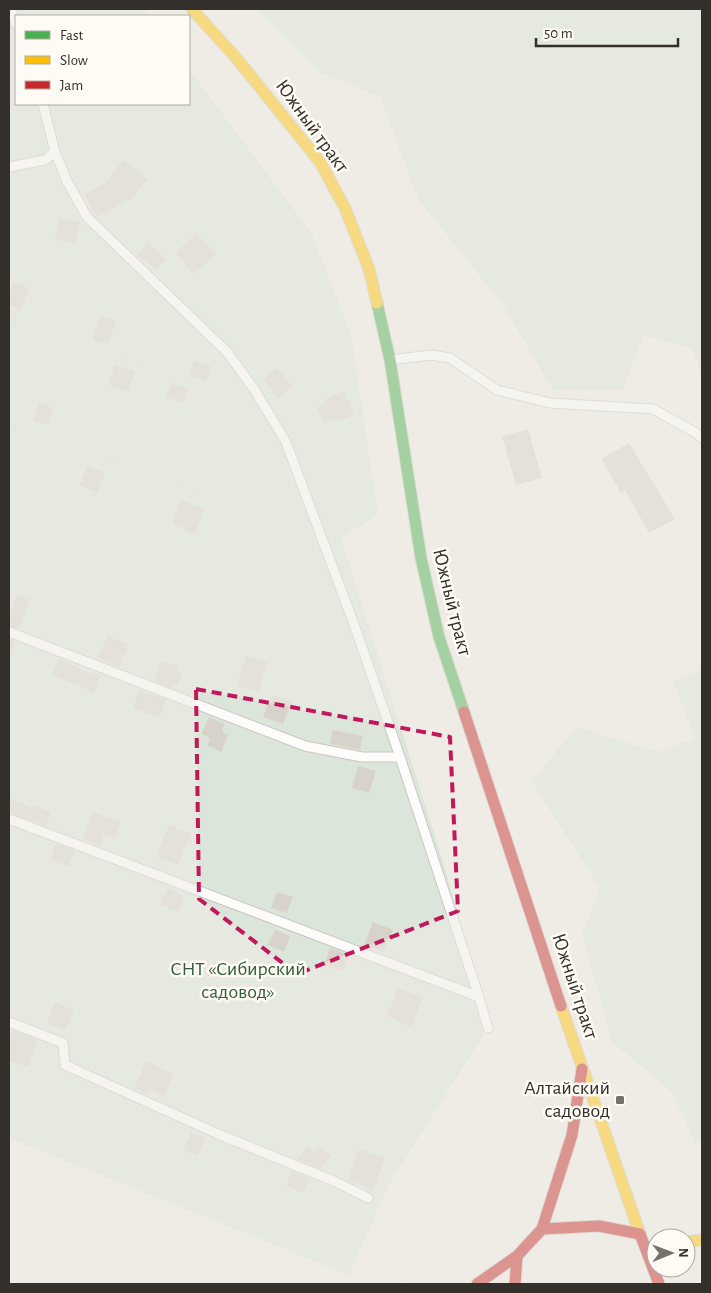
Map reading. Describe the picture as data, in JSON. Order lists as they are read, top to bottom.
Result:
{
  "streets": {
    "main road": ["Южный тракт"]
  },
  "parks": ["СНТ «Сибирский садовод»"],
  "places": {
    "transit": ["Алтайский садовод"]
  },
  "legend": ["Fast", "Slow", "Jam"],
  "scale_bar": "50 m",
  "north": "right"
}
